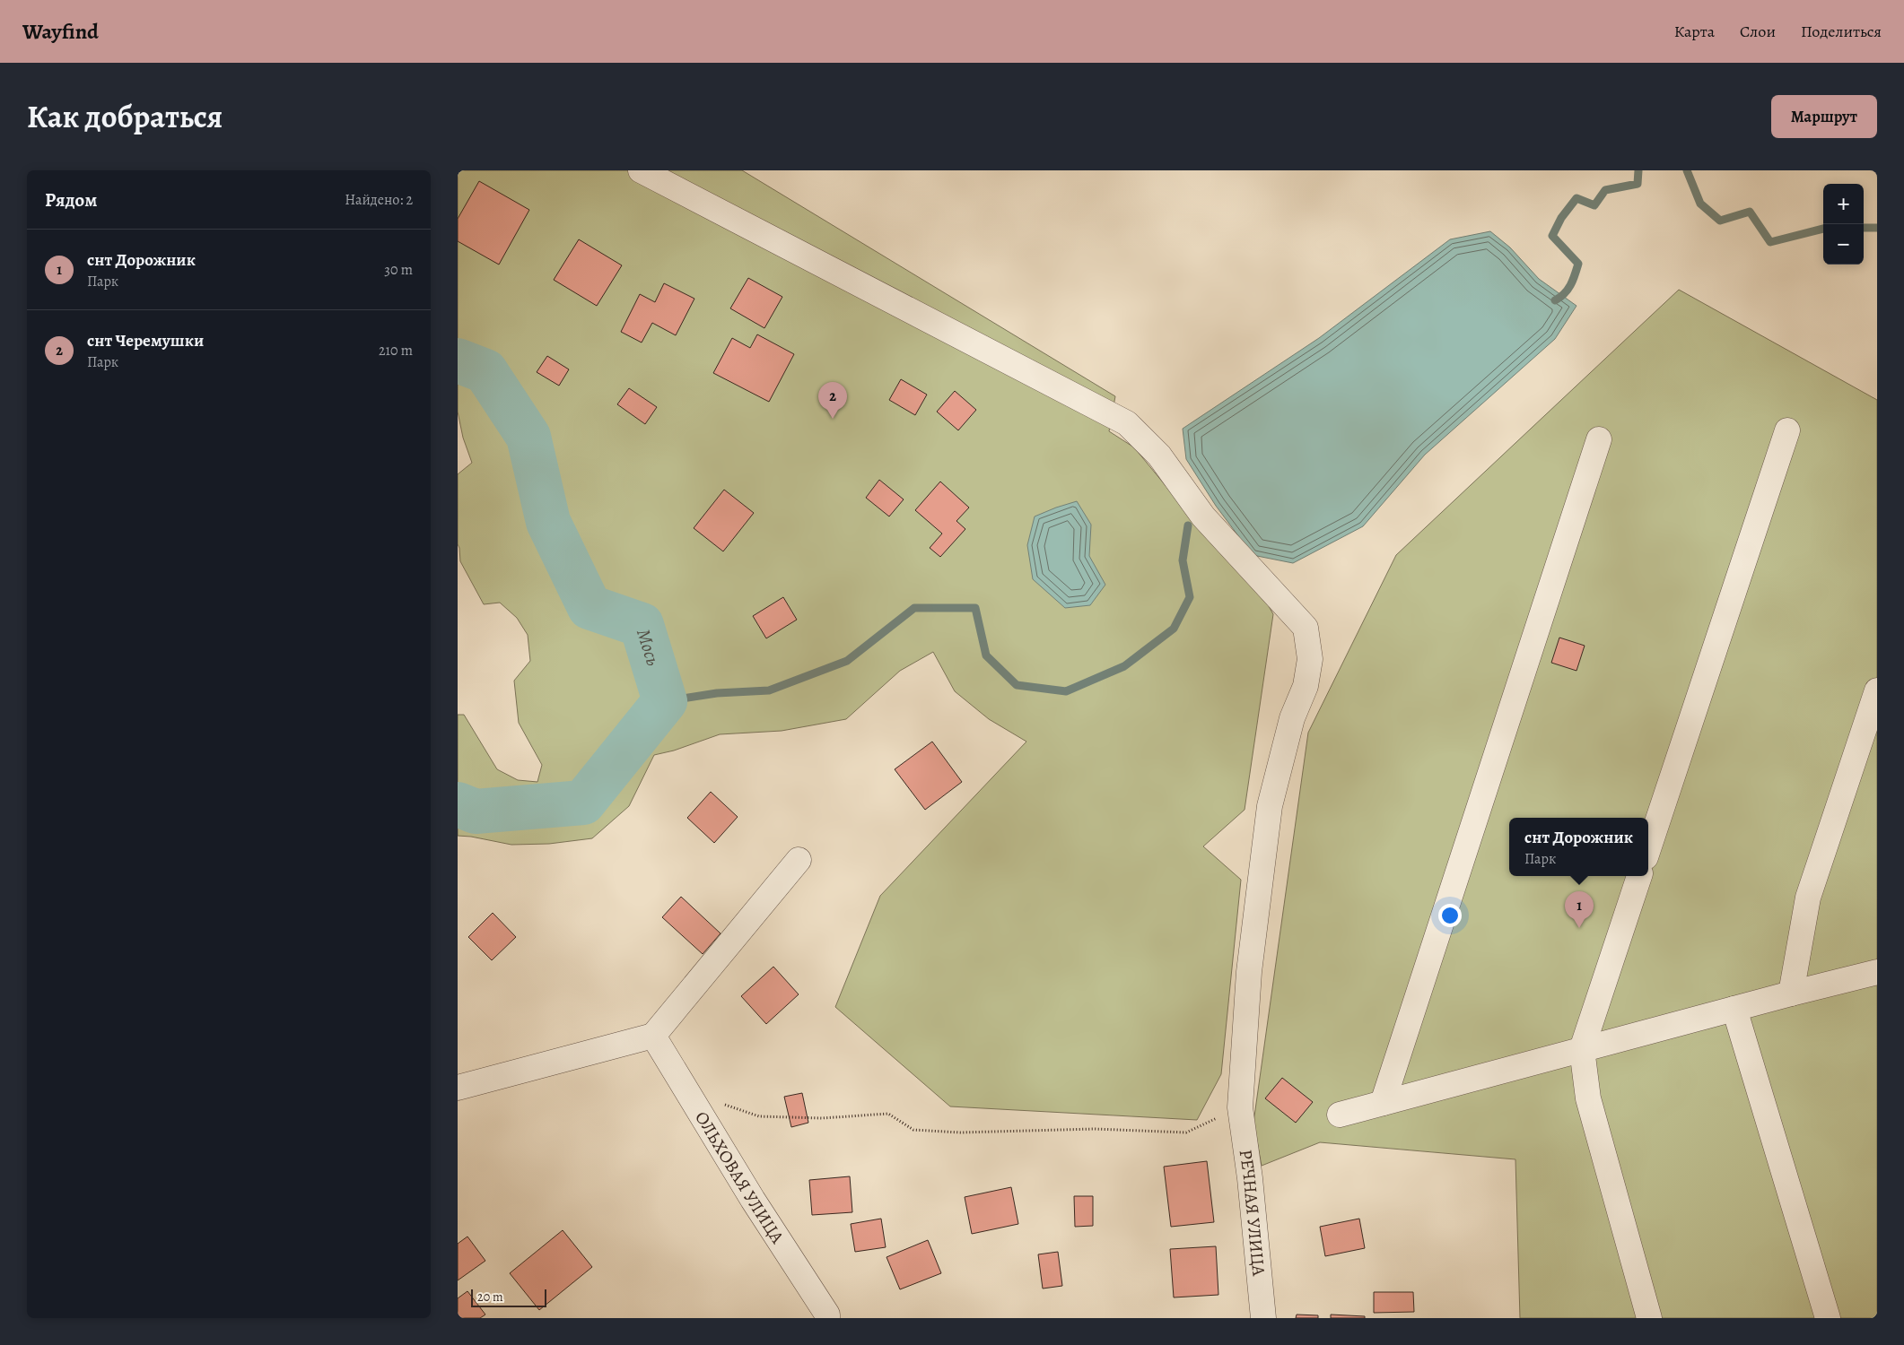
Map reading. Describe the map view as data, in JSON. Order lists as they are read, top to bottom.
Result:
{
  "streets": {
    "street": ["ОЛЬХОВАЯ УЛИЦА", "РЕЧНАЯ УЛИЦА"]
  },
  "water": ["Мось"],
  "scale_bar": "20 m",
  "page": {
    "header": "Wayfind",
    "nav": ["Карта", "Слои", "Поделиться"],
    "title": "Как добраться",
    "buttons": "Маршрут",
    "heading": ["Рядом", "Найдено: 2"],
    "map_buttons": ["+", "−"],
    "list": [
      {
        "mark": "1",
        "name": "снт Дорожник",
        "note": "Парк",
        "value": "30 m"
      },
      {
        "mark": "2",
        "name": "снт Черемушки",
        "note": "Парк",
        "value": "210 m"
      }
    ],
    "pins": ["2", "1"],
    "popup": ["снт Дорожник", "Парк"],
    "scale": "20 m"
  }
}
